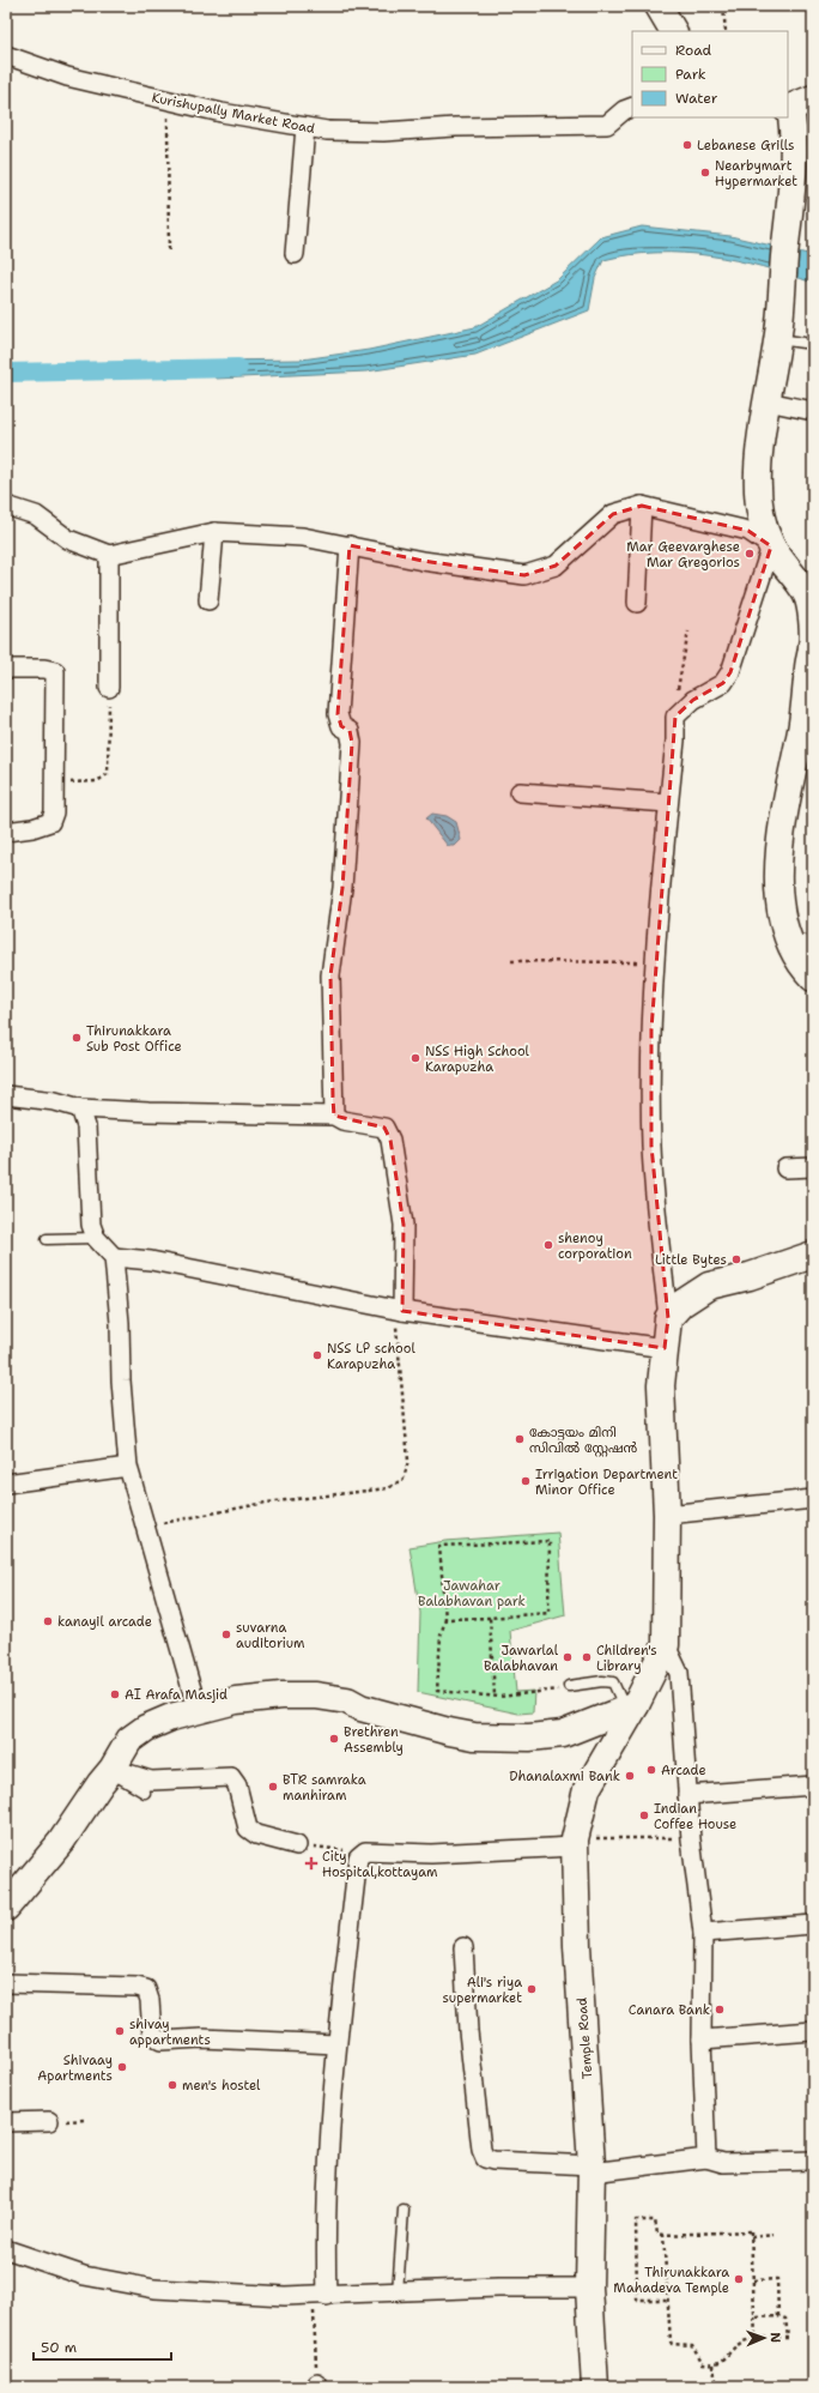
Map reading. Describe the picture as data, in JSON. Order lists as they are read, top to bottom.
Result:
{
  "streets": {
    "main road": ["Temple Road"],
    "street": ["Kurishupally Market Road"]
  },
  "parks": ["Jawahar Balabhavan park"],
  "places": {
    "other": [
      "Lebanese Grills",
      "Nearbymart Hypermarket",
      "Mar Geevarghese Mar Gregorios",
      "Thirunakkara Sub Post Office",
      "NSS High School Karapuzha",
      "shenoy corporation",
      "Little Bytes",
      "NSS LP school Karapuzha",
      "കോട്ടയം മിനി സിവിൽ സ്റ്റേഷൻ",
      "Irrigation Department Minor Office",
      "kanayil arcade",
      "suvarna auditorium",
      "Jawarlal Balabhavan",
      "Children's Library",
      "AI Arafa Masjid",
      "Brethren Assembly",
      "Arcade",
      "Dhanalaxmi Bank",
      "BTR samraka manhiram",
      "Indian Coffee House",
      "Ali's riya supermarket",
      "Canara Bank",
      "shivay appartments",
      "Shivaay Apartments",
      "men's hostel",
      "Thirunakkara Mahadeva Temple"
    ],
    "health": ["City Hospital,kottayam"]
  },
  "legend": ["Road", "Park", "Water"],
  "scale_bar": "50 m",
  "north": "right"
}
